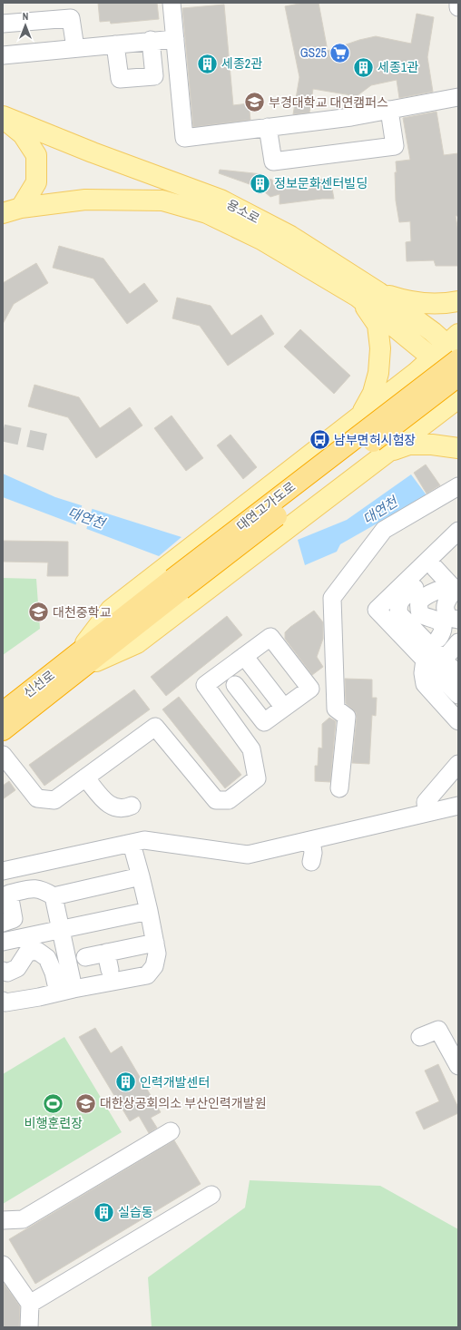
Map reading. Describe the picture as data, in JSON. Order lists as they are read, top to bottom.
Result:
{
  "streets": {
    "highway": ["대연고가도로", "신선로"],
    "main road": ["용소로"]
  },
  "crossings": [
    ["용소로", "대연고가도로"],
    ["대연고가도로", "신선로"]
  ],
  "water": ["대연천"],
  "places": {
    "supermarket": ["GS25"],
    "building": [
      "세종2관",
      "세종1관",
      "정보문화센터빌딩",
      "인력개발센터",
      "실습동"
    ],
    "school or university": ["부경대학교 대연캠퍼스", "대천중학교", "대한상공회의소 부산인력개발원"],
    "bus stop": ["남부면허시험장"],
    "sports": ["비행훈련장"]
  },
  "north": "top"
}
